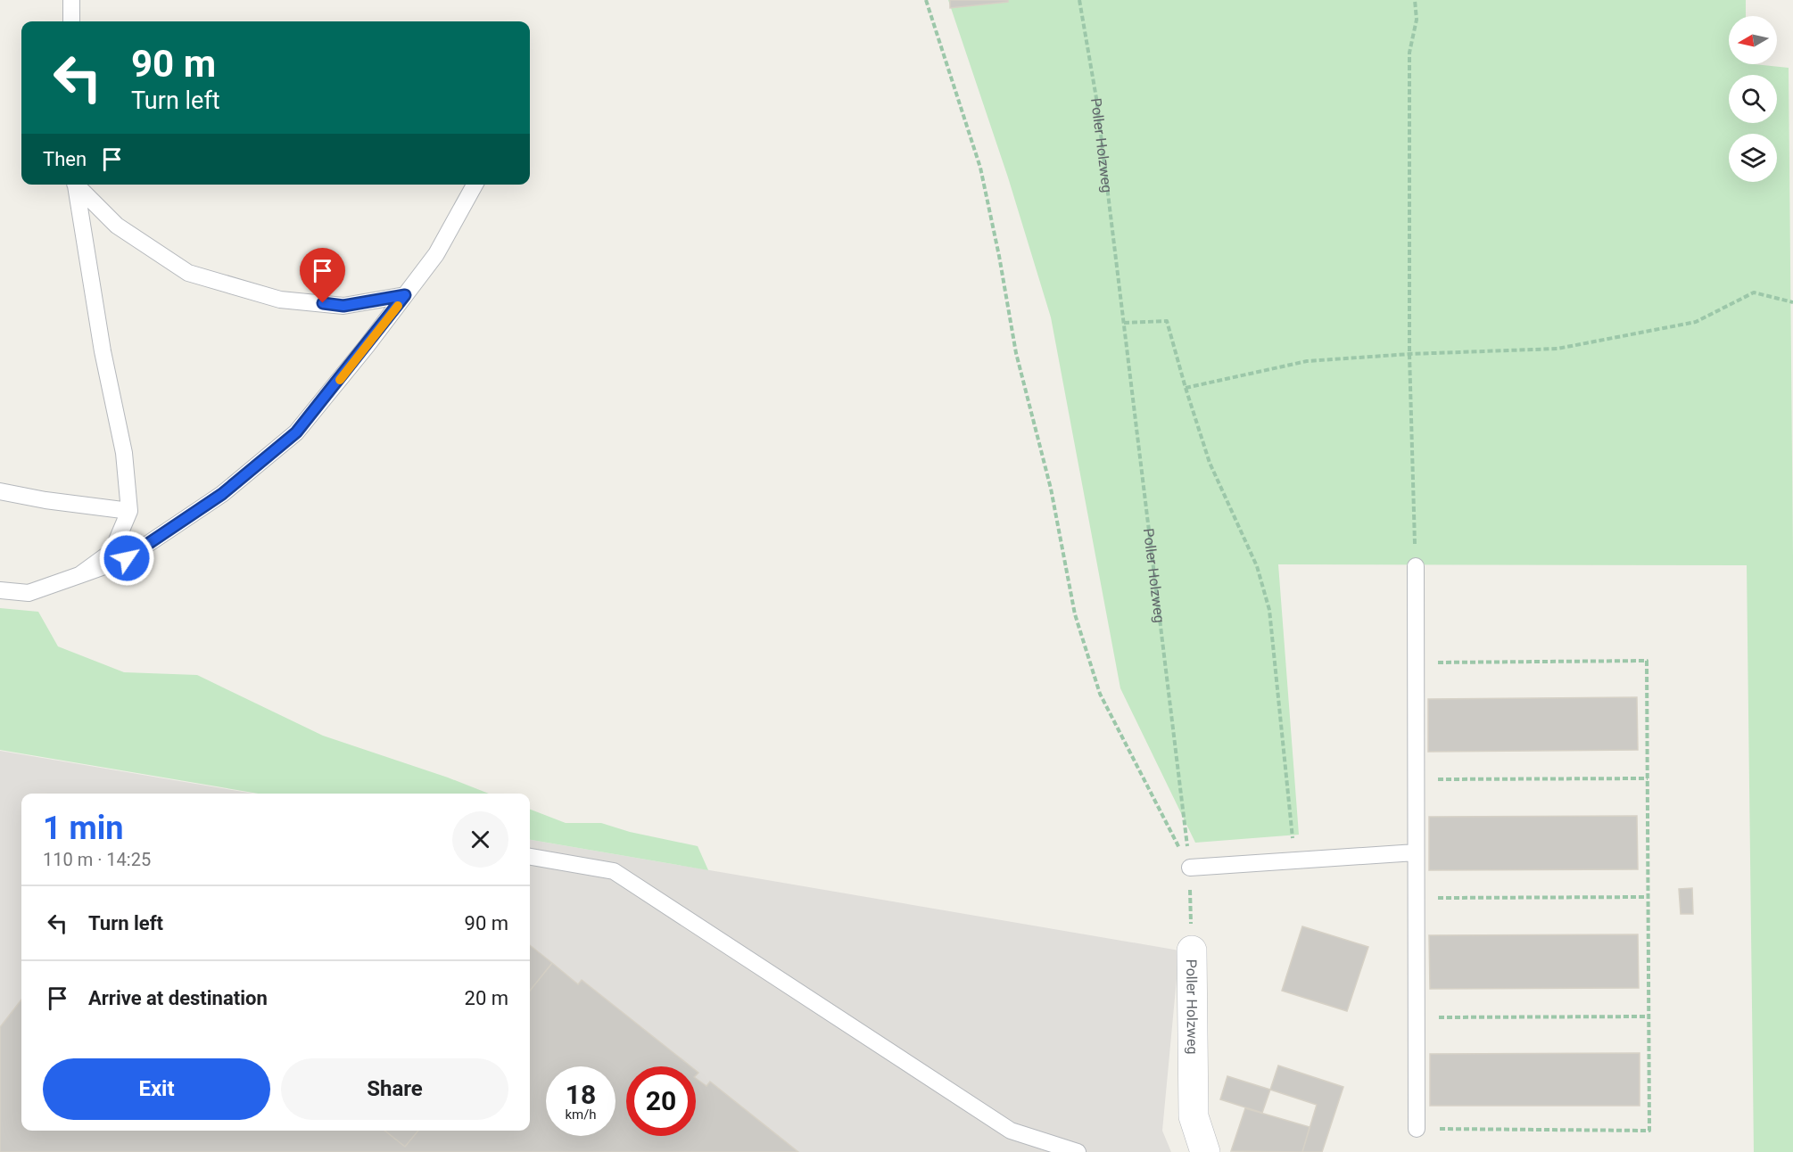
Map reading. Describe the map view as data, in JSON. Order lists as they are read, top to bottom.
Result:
{
  "streets": {
    "street": ["Poller Holzweg"]
  },
  "north": "left",
  "page": {
    "turn": ["90 m", "Turn left"],
    "then": "Then",
    "heading": ["1 min", "110 m · 14:25"],
    "list": [
      {
        "name": "Turn left",
        "value": "90 m"
      },
      {
        "name": "Arrive at destination",
        "value": "20 m"
      }
    ],
    "buttons": ["Exit", "Share"],
    "speed": "18 km/h",
    "limit": "20"
  }
}
